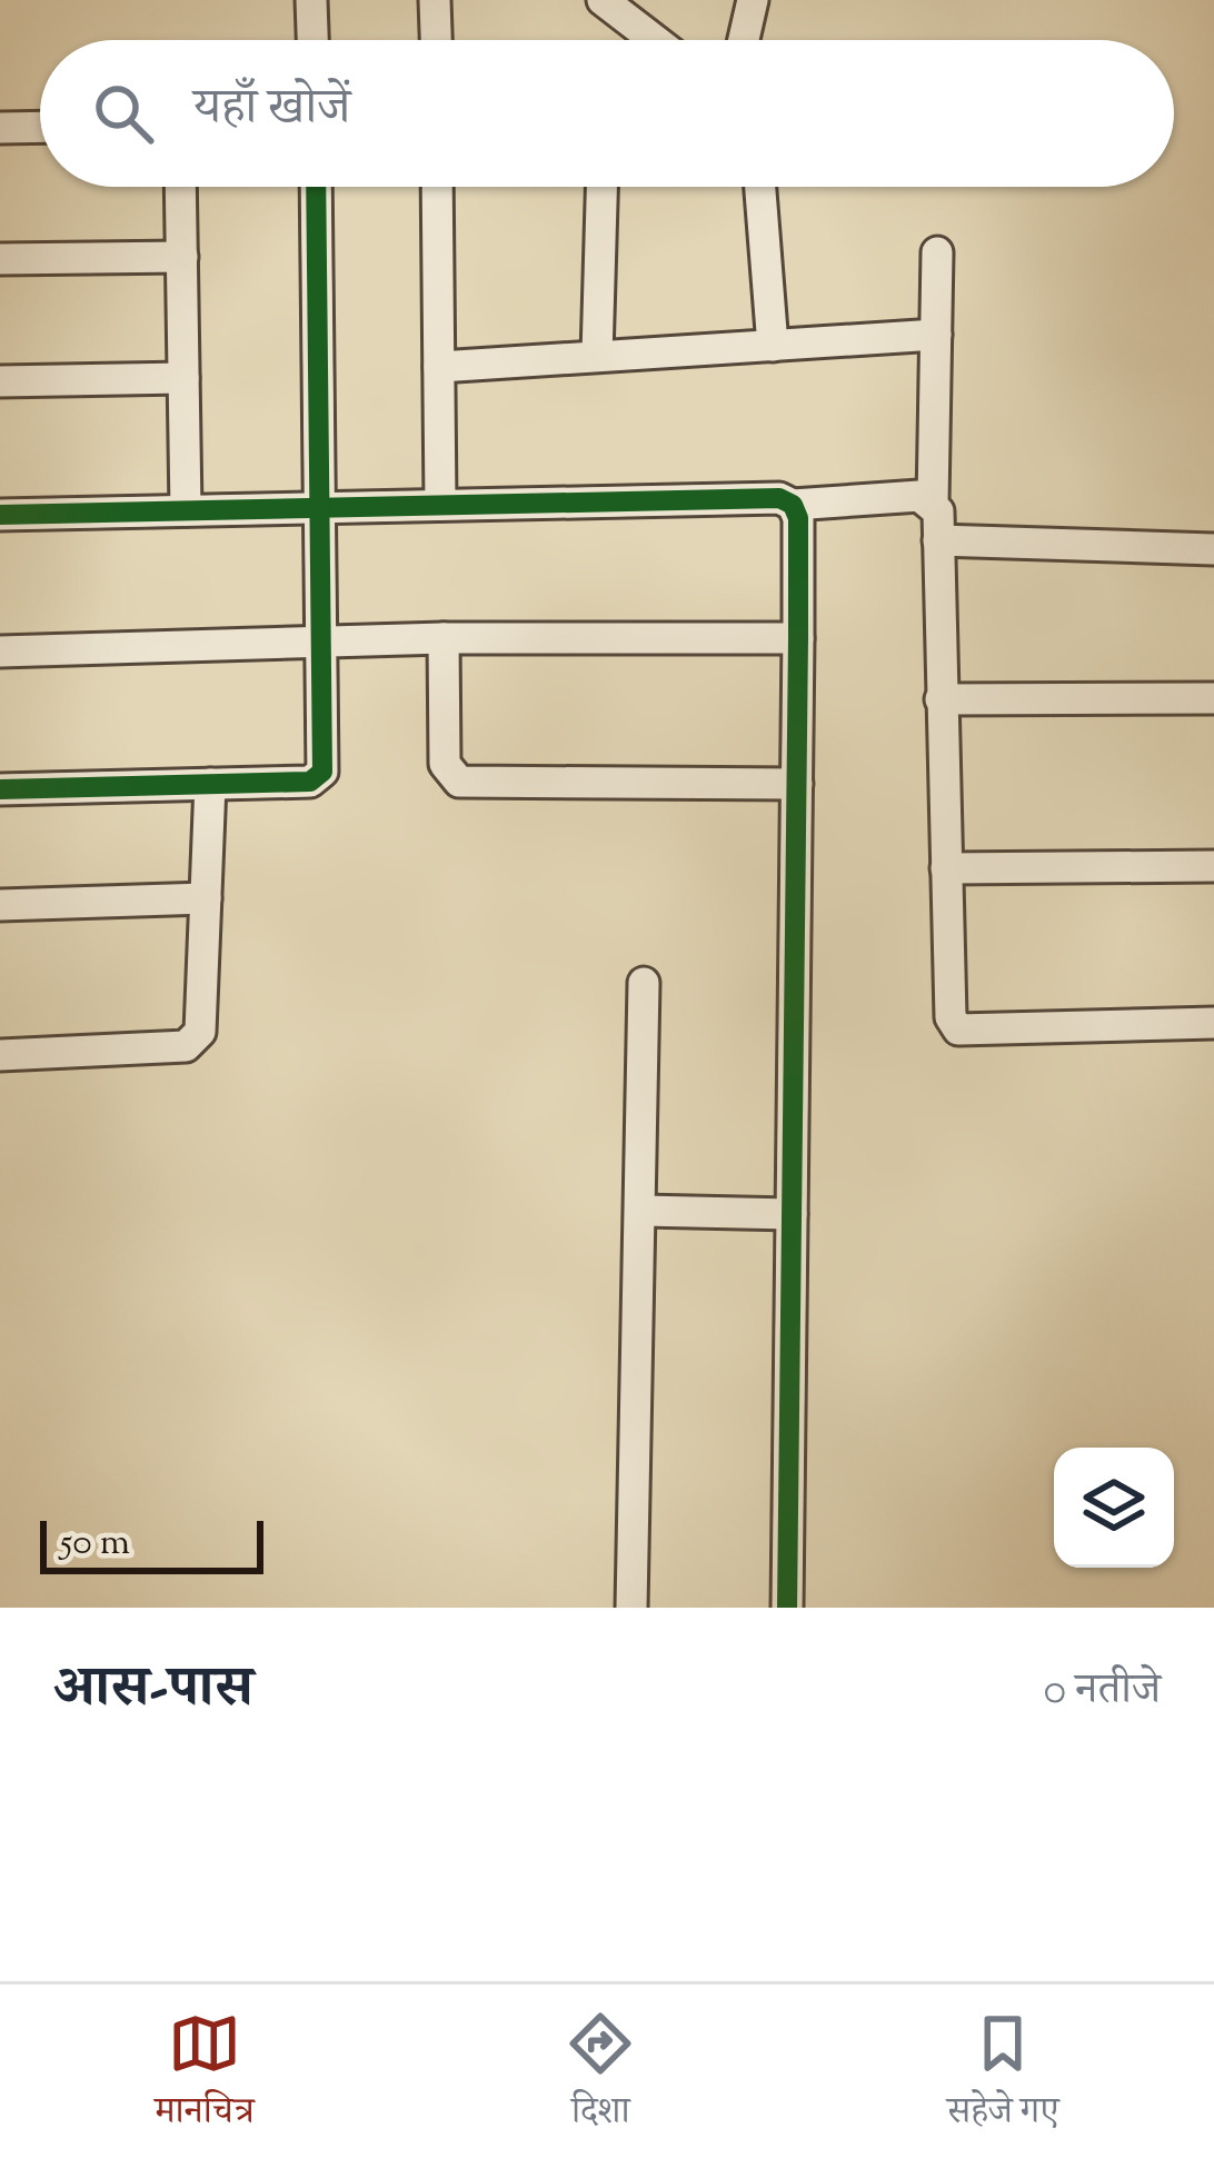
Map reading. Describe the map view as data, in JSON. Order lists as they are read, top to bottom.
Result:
{
  "scale_bar": "50 m",
  "page": {
    "search": "यहाँ खोजें",
    "scale": "50 m",
    "heading": ["आस-पास", "0 नतीजे"],
    "nav": ["मानचित्र", "दिशा", "सहेजे गए"]
  }
}
